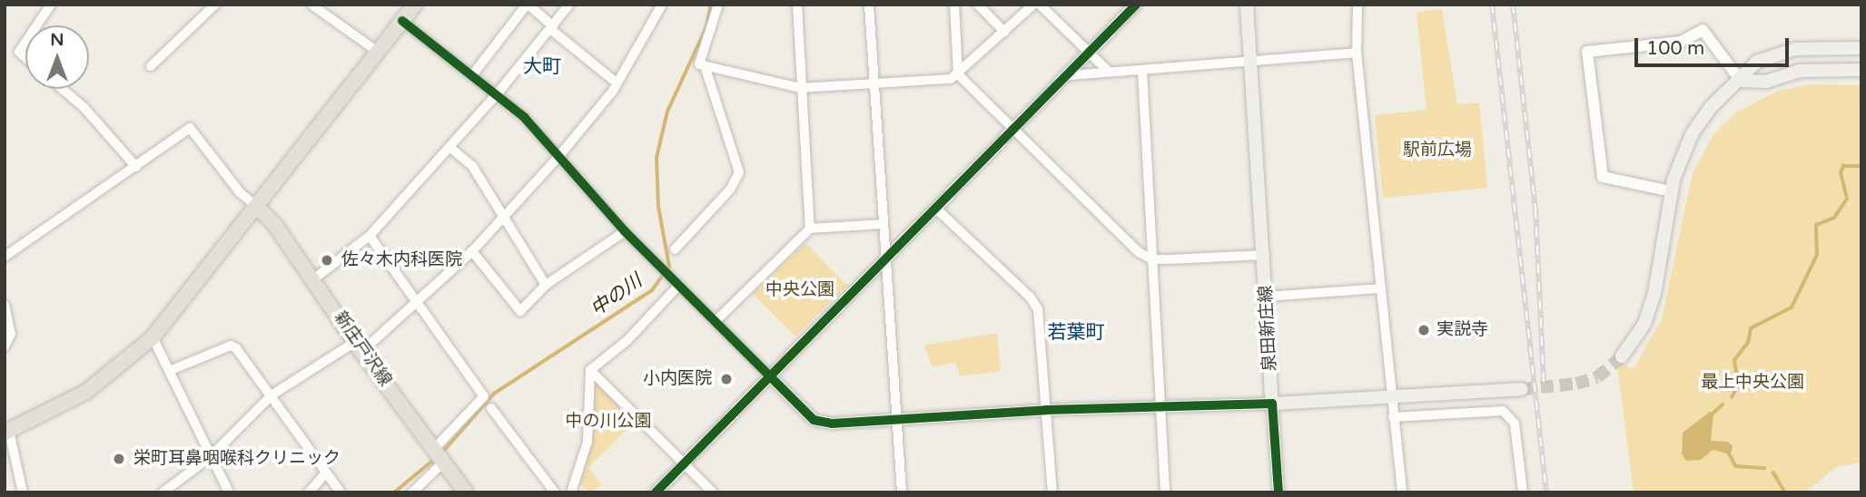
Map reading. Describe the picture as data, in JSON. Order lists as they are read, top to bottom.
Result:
{
  "streets": {
    "main road": ["泉田新庄線", "新庄戸沢線"]
  },
  "districts": ["大町", "若葉町"],
  "water": ["中の川"],
  "parks": [
    "駅前広場",
    "中央公園",
    "最上中央公園",
    "中の川公園"
  ],
  "places": [
    "佐々木内科医院",
    "実説寺",
    "小内医院",
    "栄町耳鼻咽喉科クリニック"
  ],
  "scale_bar": "100 m",
  "north": "top"
}
